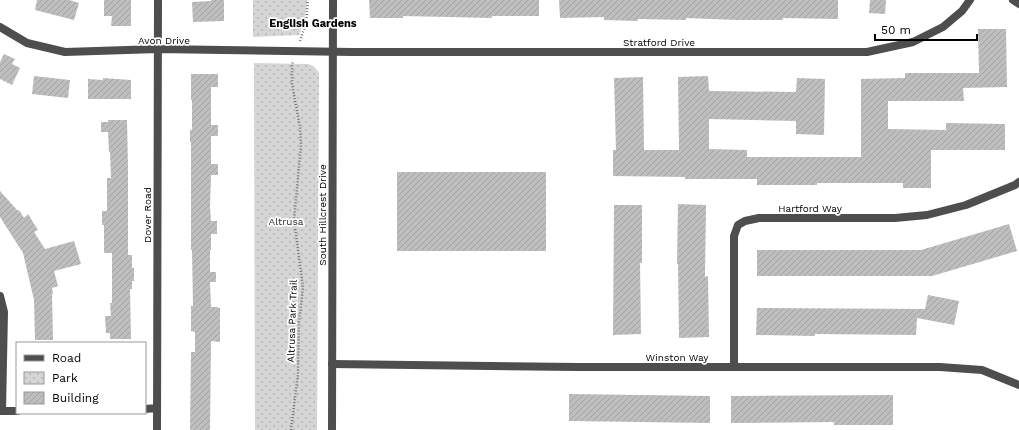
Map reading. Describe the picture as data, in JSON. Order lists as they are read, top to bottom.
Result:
{
  "streets": {
    "street": [
      "Avon Drive",
      "Stratford Drive",
      "Hartford Way",
      "Dover Road",
      "South Hillcrest Drive",
      "Winston Way"
    ],
    "path": ["Altrusa Park Trail"]
  },
  "crossings": [
    ["Avon Drive", "Stratford Drive"],
    ["Avon Drive", "Dover Road"],
    ["Avon Drive", "South Hillcrest Drive"],
    ["Avon Drive", "Altrusa Park Trail"],
    ["Stratford Drive", "South Hillcrest Drive"],
    ["Hartford Way", "Winston Way"],
    ["South Hillcrest Drive", "Winston Way"]
  ],
  "districts": ["English Gardens"],
  "parks": ["Altrusa"],
  "legend": ["Road", "Park", "Building"],
  "scale_bar": "50 m"
}
